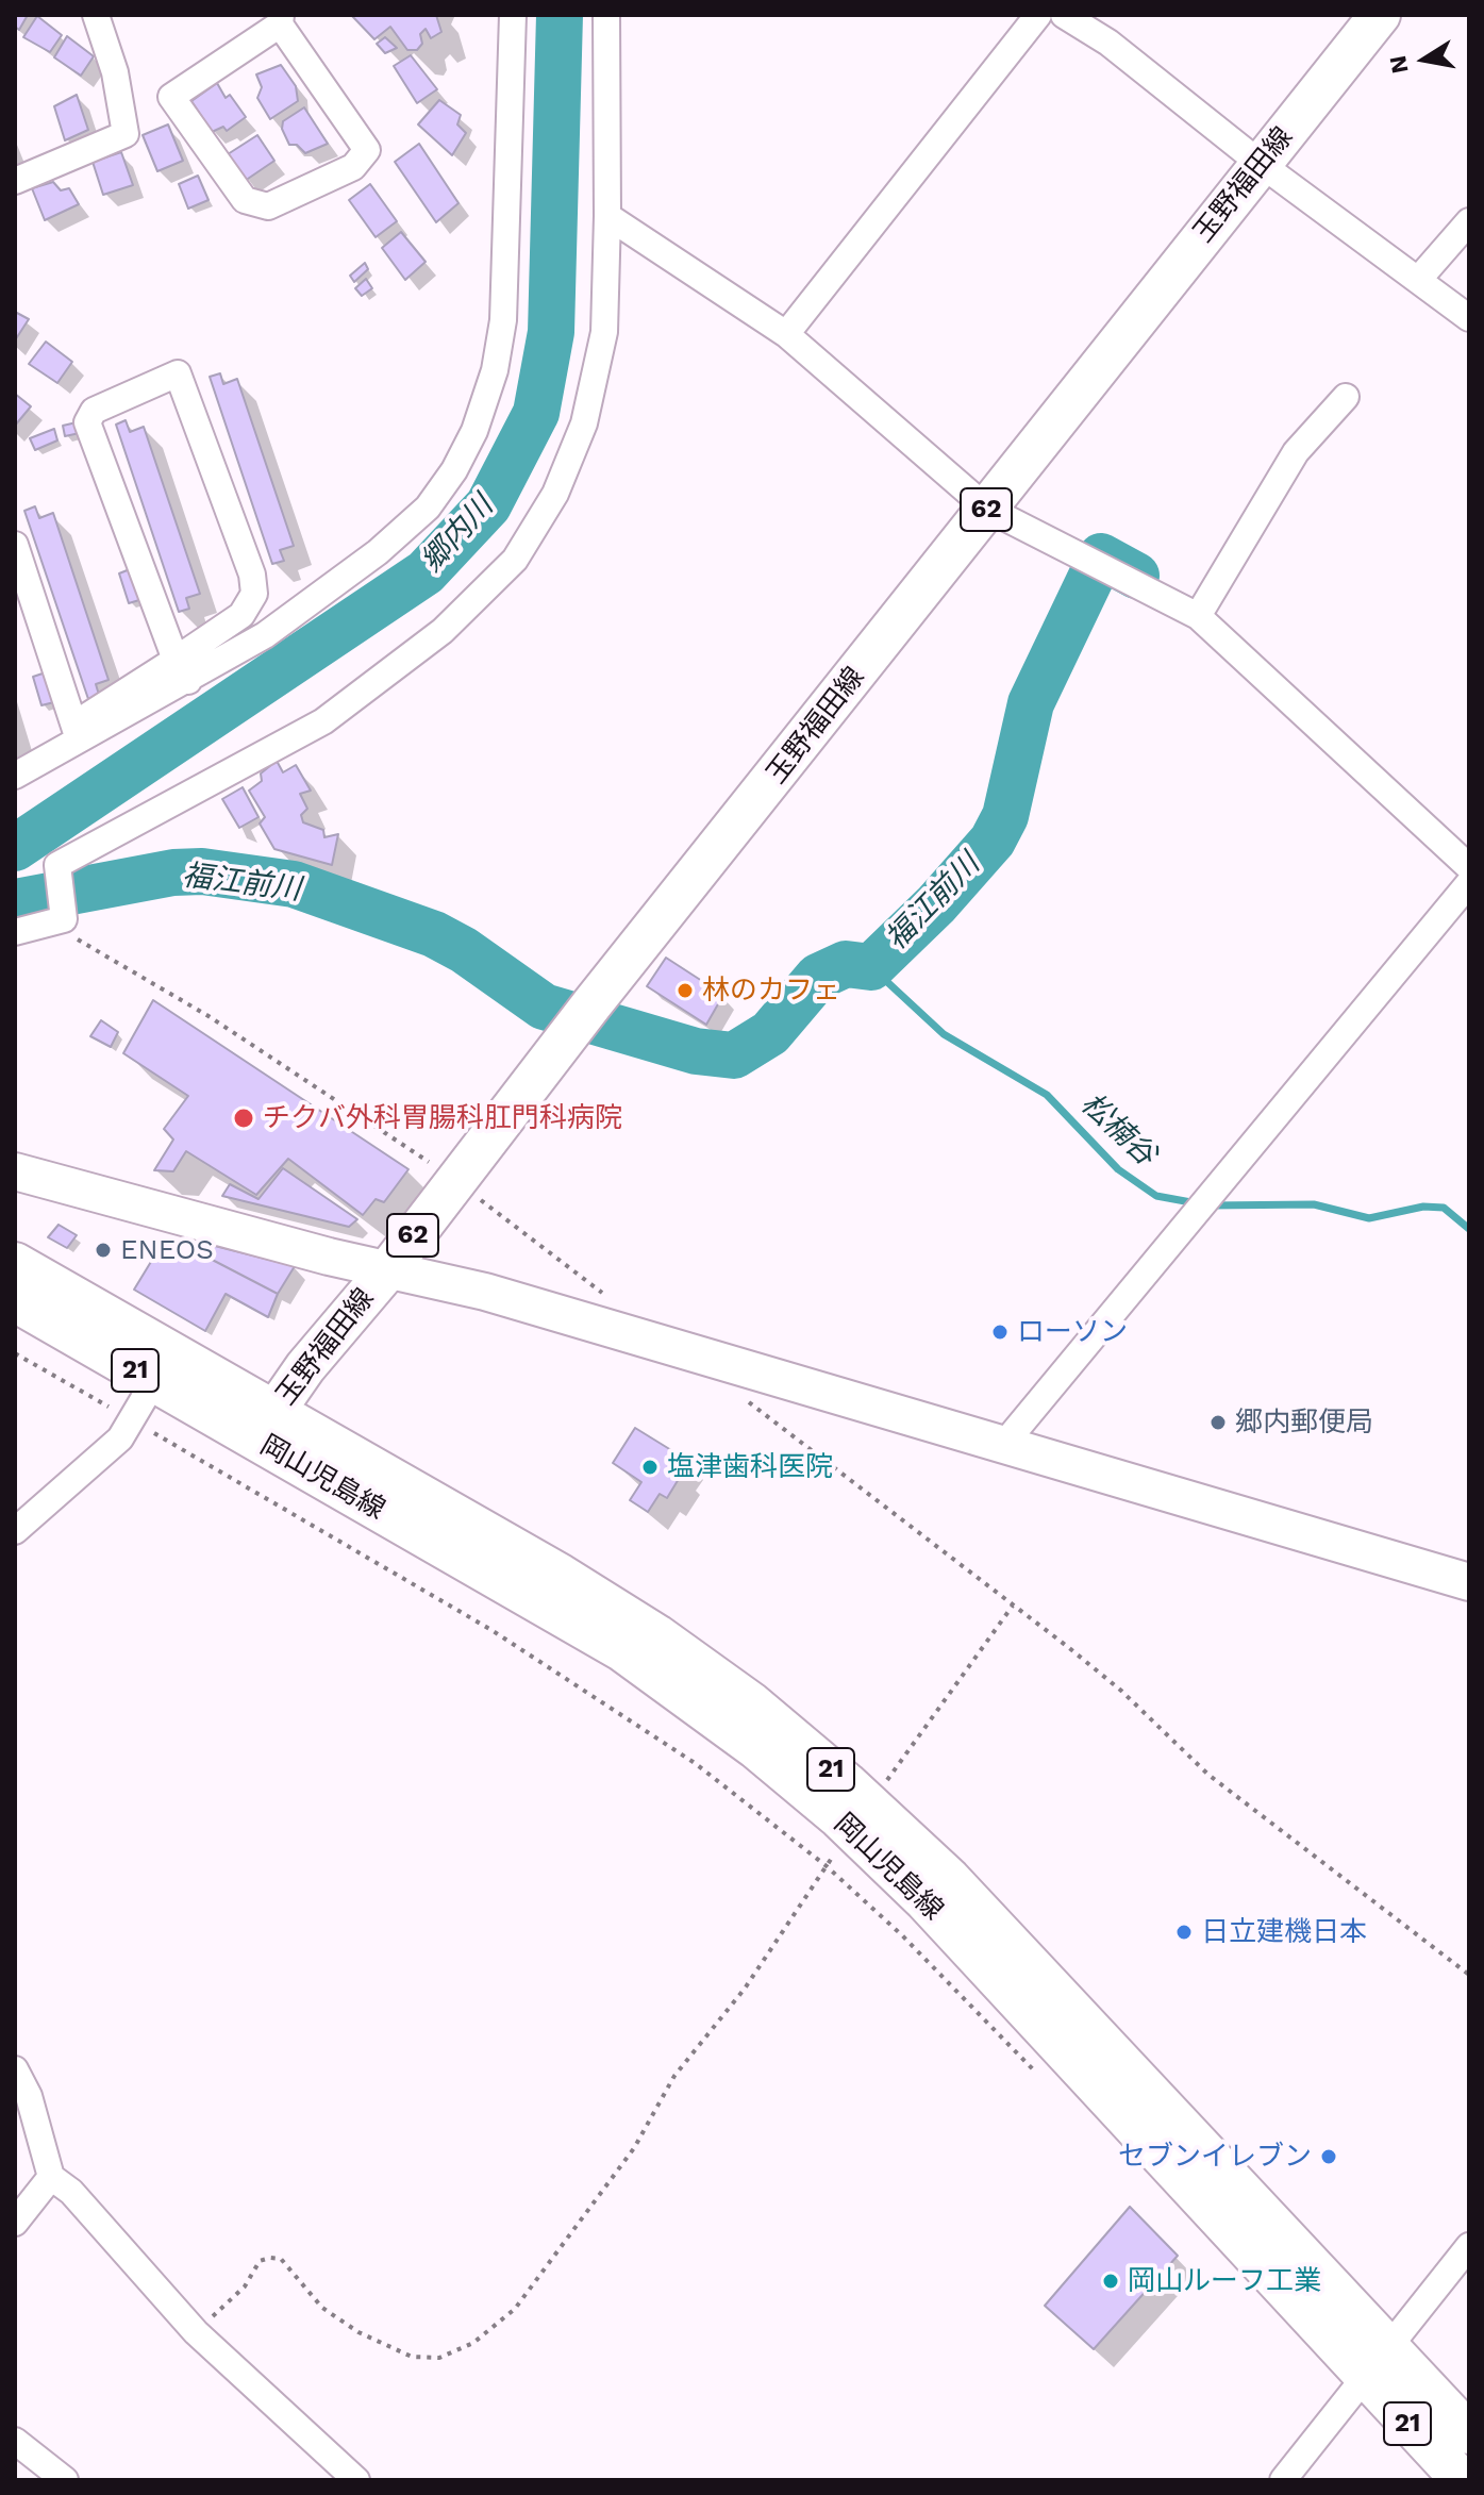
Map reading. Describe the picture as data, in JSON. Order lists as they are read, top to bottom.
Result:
{
  "streets": {
    "main road": [
      "玉野福田線",
      "62",
      "21",
      "岡山児島線"
    ]
  },
  "crossings": [
    ["玉野福田線", "岡山児島線"]
  ],
  "water": ["郷内川", "福江前川", "松楠谷"],
  "places": [
    "林のカフェ",
    "チクバ外科胃腸科肛門科病院",
    "ENEOS",
    "ローソン",
    "郷内郵便局",
    "塩津歯科医院",
    "日立建機日本",
    "セブンイレブン",
    "岡山ルーフ工業"
  ],
  "north": "left"
}
